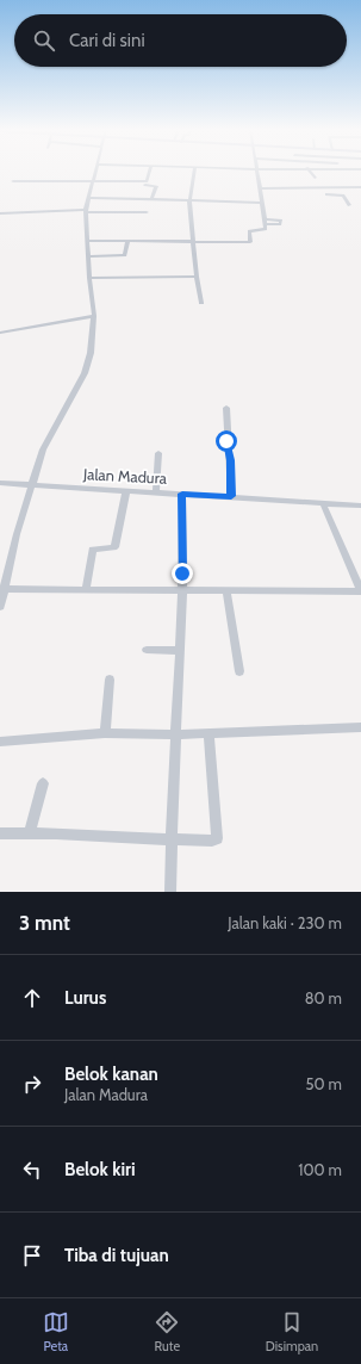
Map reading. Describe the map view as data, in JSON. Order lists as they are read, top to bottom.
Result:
{
  "streets": {
    "street": ["Jalan Madura"]
  },
  "page": {
    "search": "Cari di sini",
    "heading": ["3 mnt", "Jalan kaki · 230 m"],
    "list": [
      ["Lurus", "80 m"],
      ["Belok kanan", "Jalan Madura", "50 m"],
      ["Belok kiri", "100 m"],
      "Tiba di tujuan"
    ],
    "nav": ["Peta", "Rute", "Disimpan"]
  }
}
